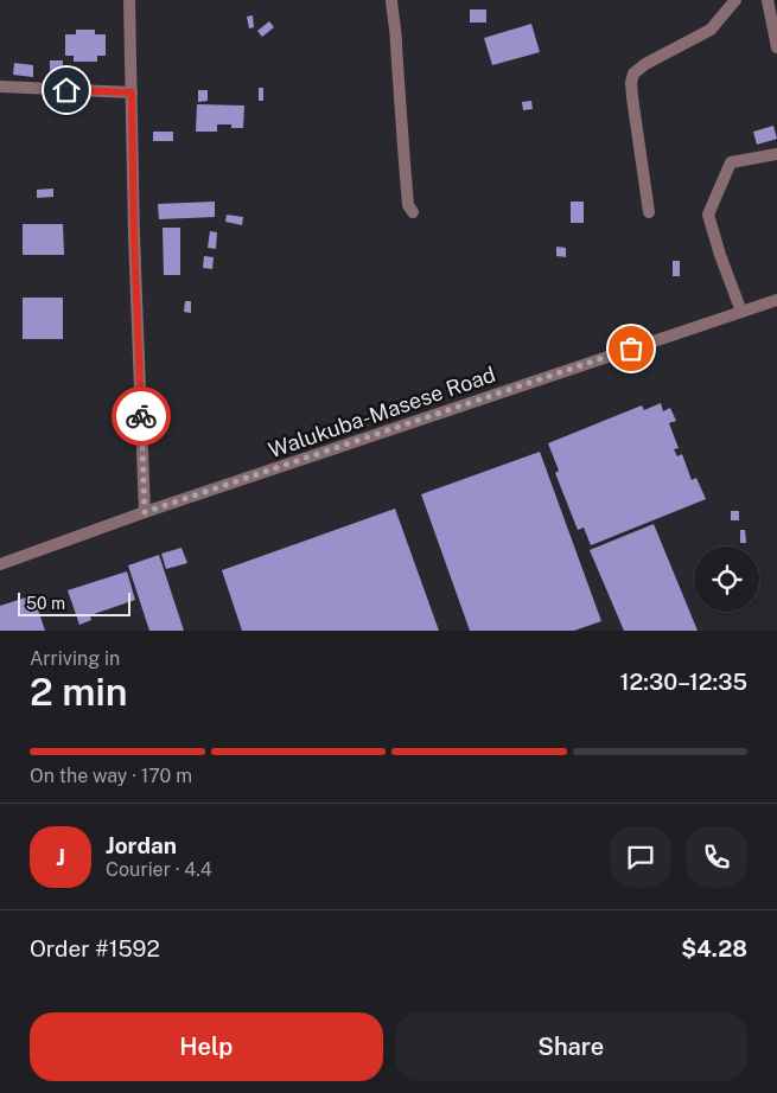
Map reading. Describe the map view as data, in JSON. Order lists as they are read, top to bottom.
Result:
{
  "streets": {
    "street": ["Walukuba-Masese Road"]
  },
  "scale_bar": "50 m",
  "page": {
    "scale": "50 m",
    "heading": ["2 min", "Arriving in", "12:30–12:35"],
    "panel": [
      "Jordan",
      "Courier · 4.4",
      "Order #1592",
      "$4.28"
    ],
    "bar": "On the way · 170 m",
    "round": "J",
    "buttons": ["Help", "Share"]
  }
}
